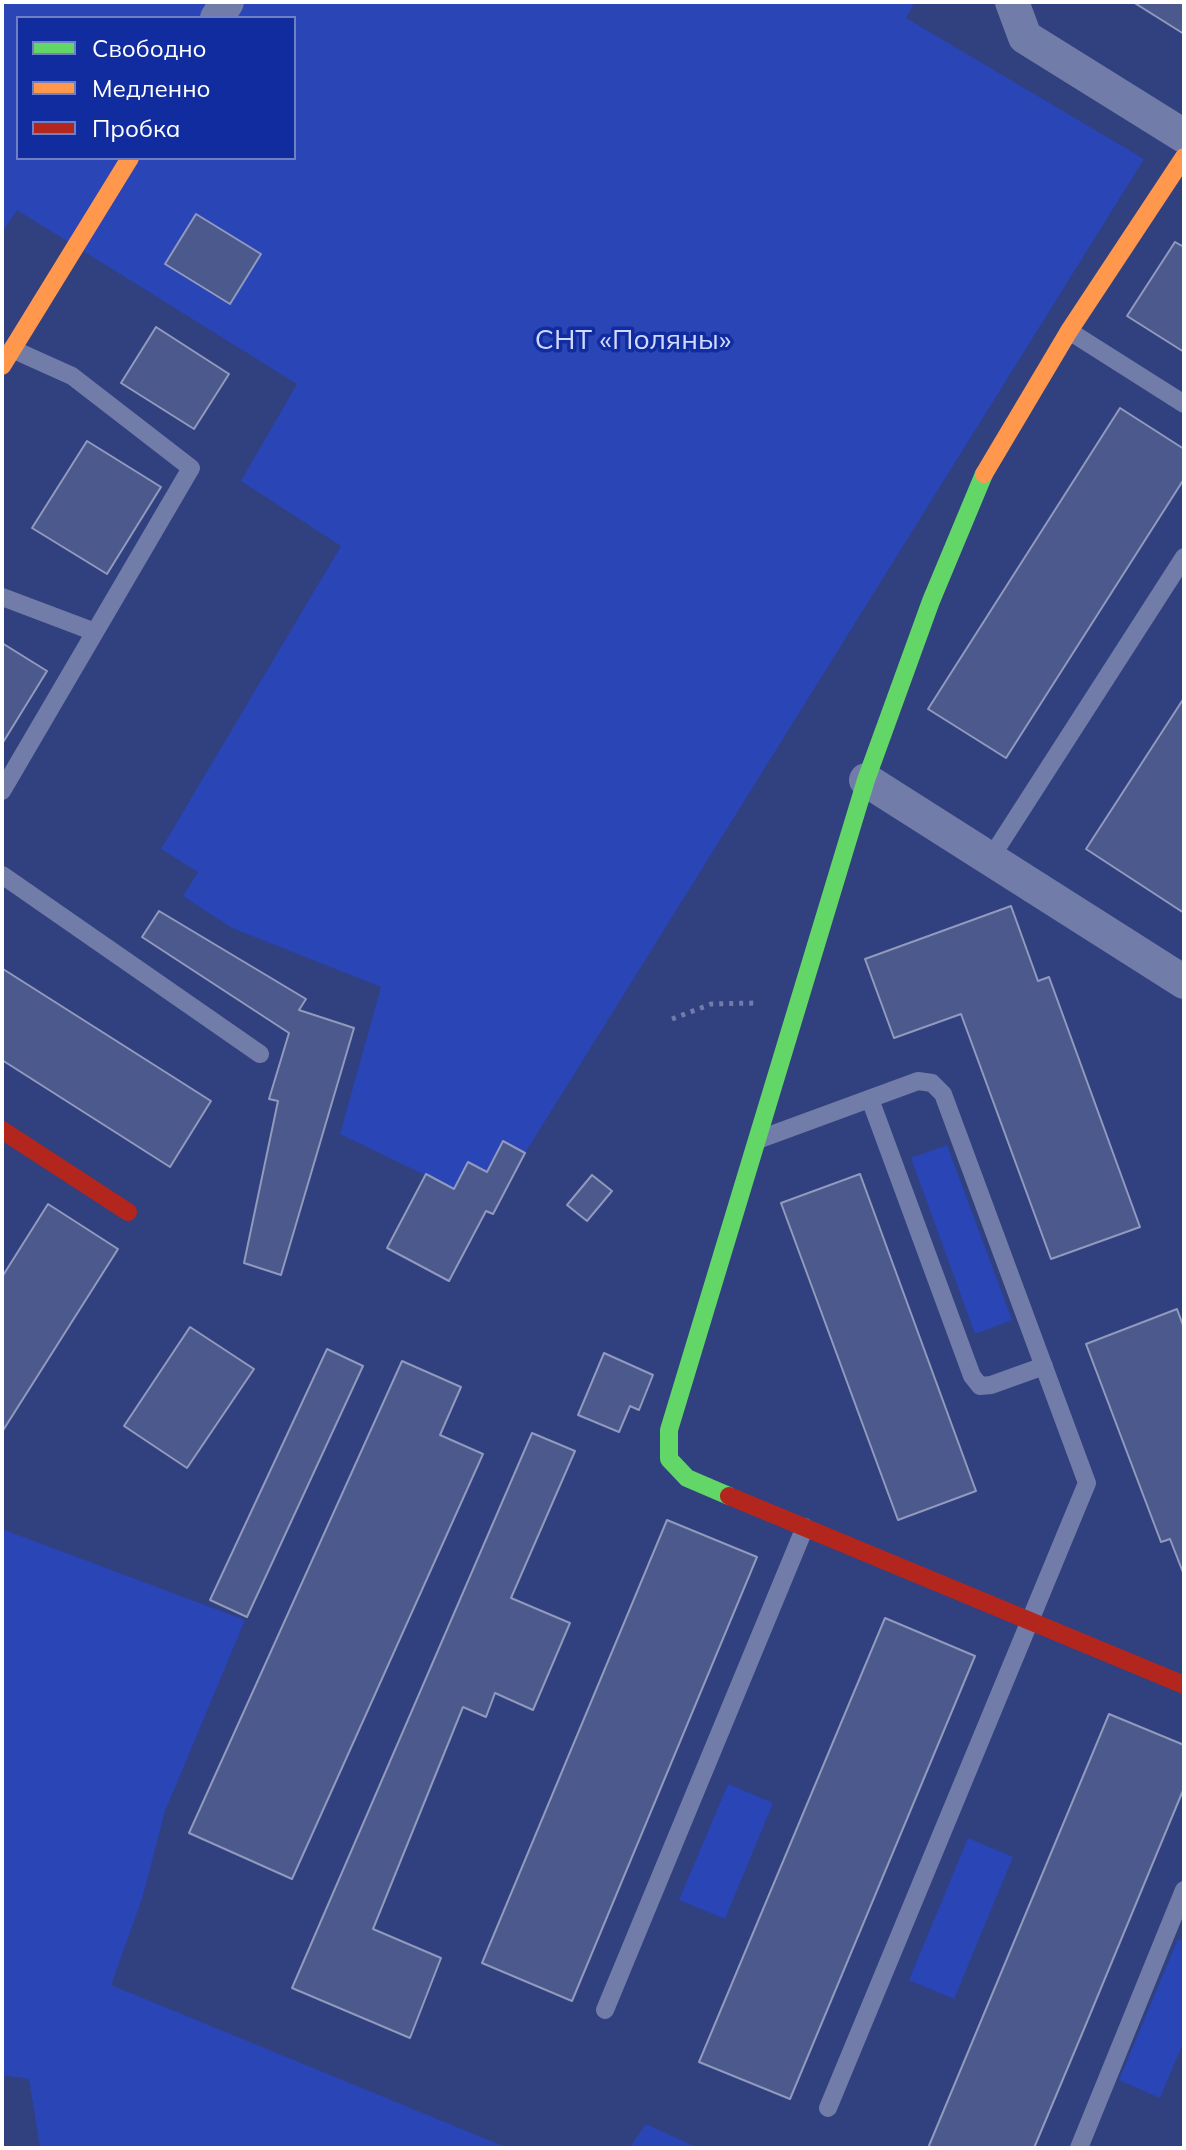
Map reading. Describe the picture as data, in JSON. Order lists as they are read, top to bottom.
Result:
{
  "parks": ["СНТ «Поляны»"],
  "legend": ["Свободно", "Медленно", "Пробка"]
}
